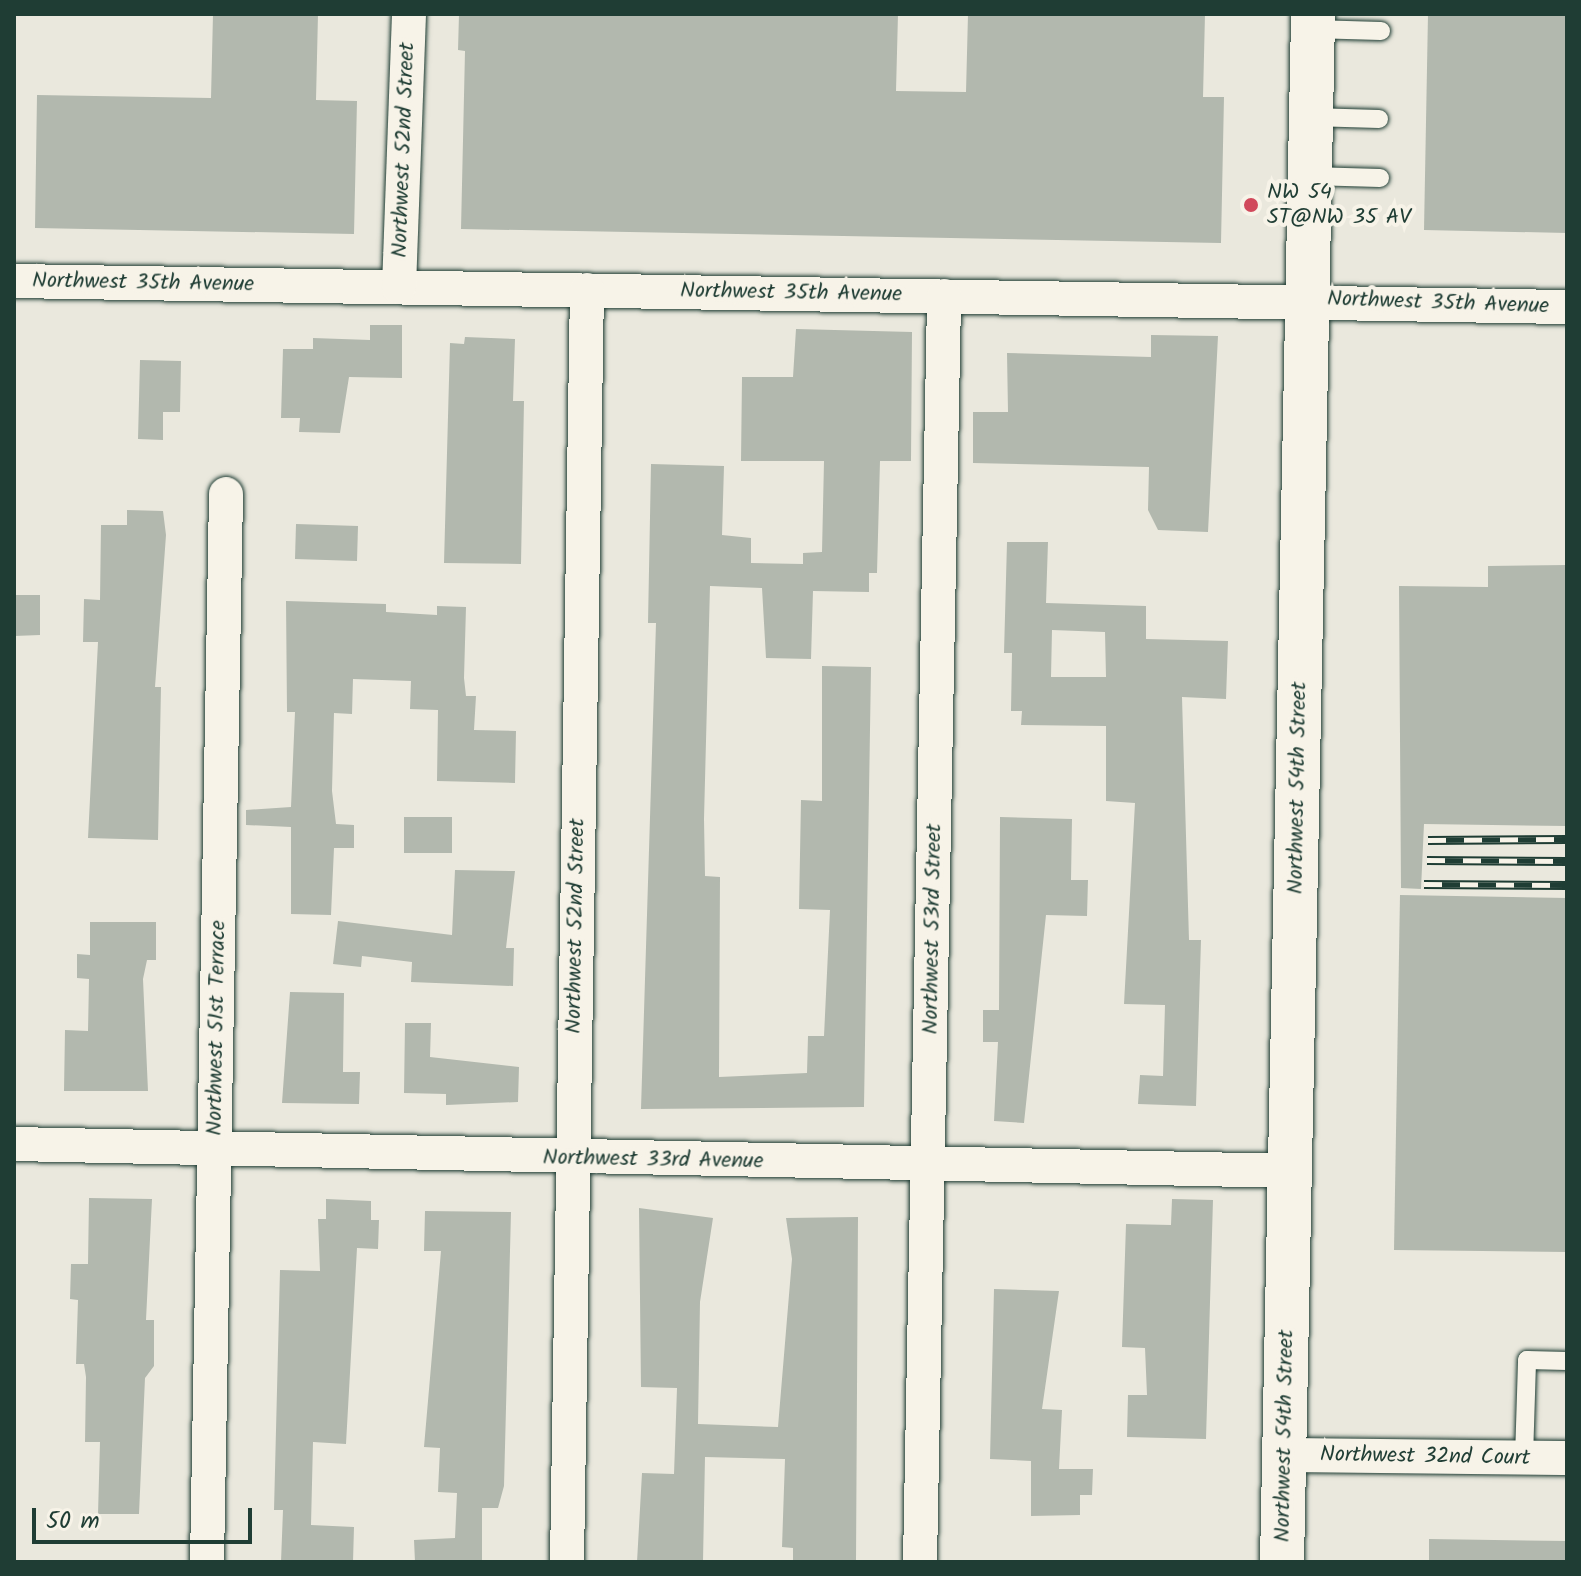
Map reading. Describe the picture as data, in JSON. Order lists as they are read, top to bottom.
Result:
{
  "streets": {
    "main road": ["Northwest 54th Street"],
    "street": [
      "Northwest 52nd Street",
      "Northwest 35th Avenue",
      "Northwest 53rd Street",
      "Northwest 51st Terrace",
      "Northwest 33rd Avenue",
      "Northwest 32nd Court"
    ]
  },
  "crossings": [
    ["Northwest 52nd Street", "Northwest 35th Avenue"],
    ["Northwest 52nd Street", "Northwest 33rd Avenue"],
    ["Northwest 35th Avenue", "Northwest 54th Street"],
    ["Northwest 35th Avenue", "Northwest 53rd Street"],
    ["Northwest 54th Street", "Northwest 33rd Avenue"],
    ["Northwest 54th Street", "Northwest 32nd Court"],
    ["Northwest 53rd Street", "Northwest 33rd Avenue"],
    ["Northwest 51st Terrace", "Northwest 33rd Avenue"]
  ],
  "places": ["NW 54 ST@NW 35 AV"],
  "scale_bar": "50 m"
}
